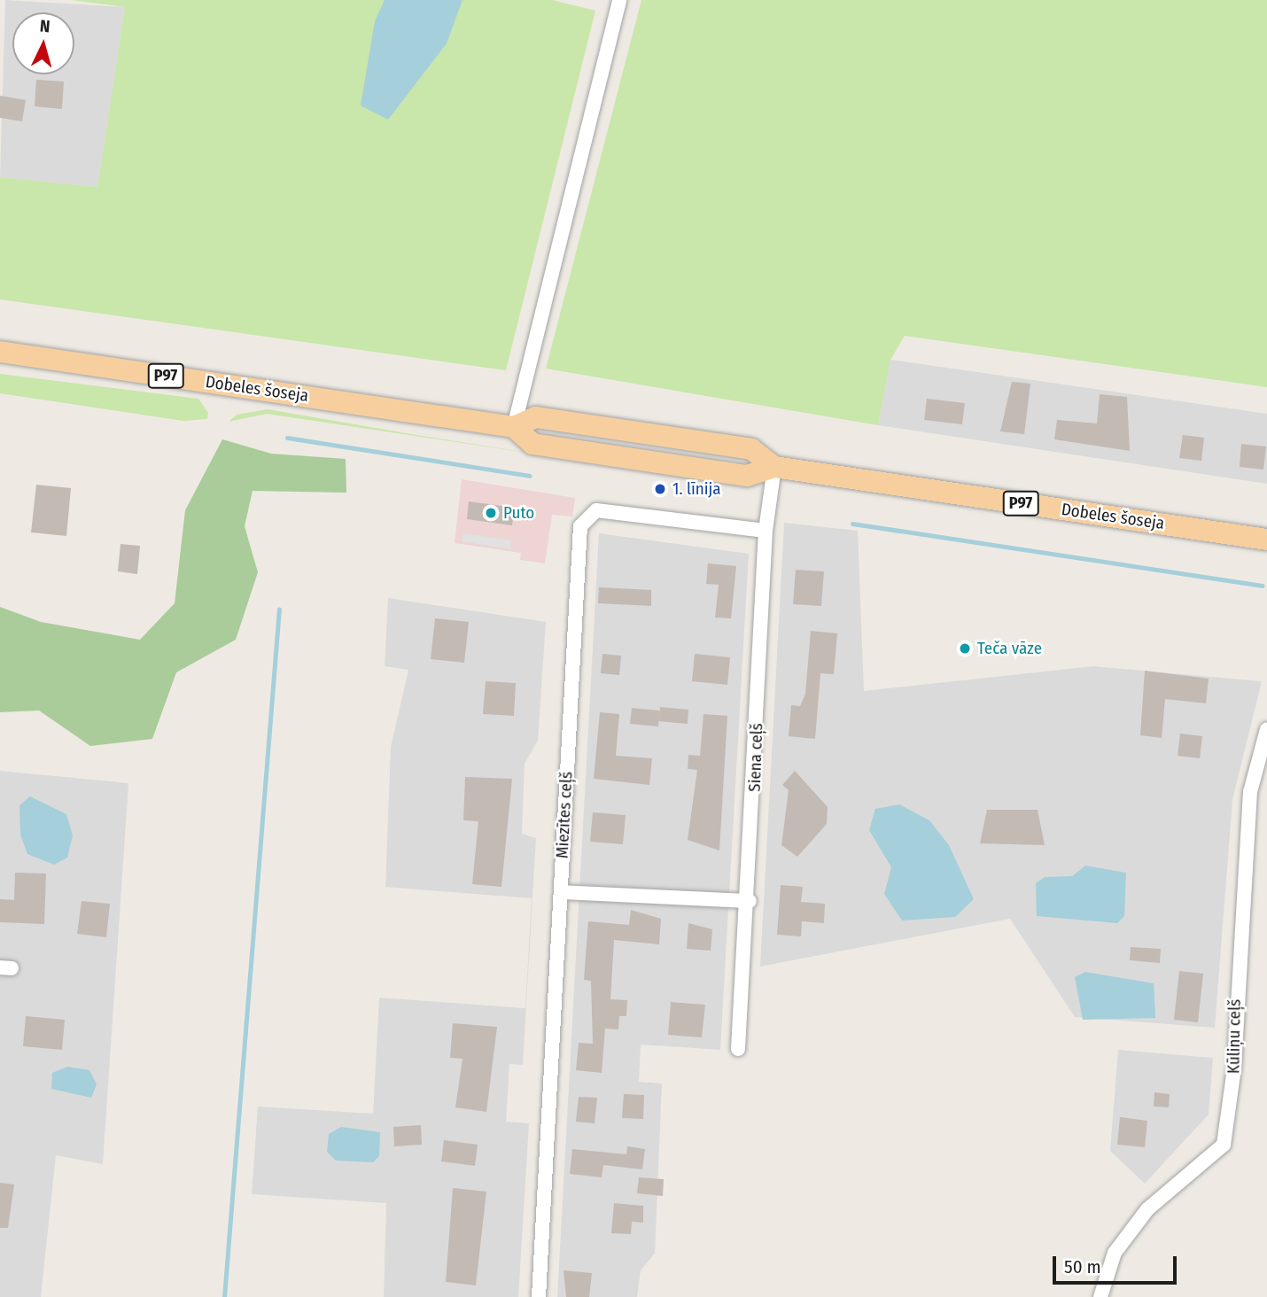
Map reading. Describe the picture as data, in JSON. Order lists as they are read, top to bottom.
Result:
{
  "streets": {
    "main road": ["P97", "Dobeles šoseja"],
    "street": ["Siena ceļš", "Miezītes ceļš", "Kūliņu ceļš"]
  },
  "crossings": [
    ["Dobeles šoseja", "Siena ceļš"],
    ["Siena ceļš", "Miezītes ceļš"]
  ],
  "places": ["1. līnija", "Puto", "Teča vāze"],
  "scale_bar": "50 m",
  "north": "top"
}
